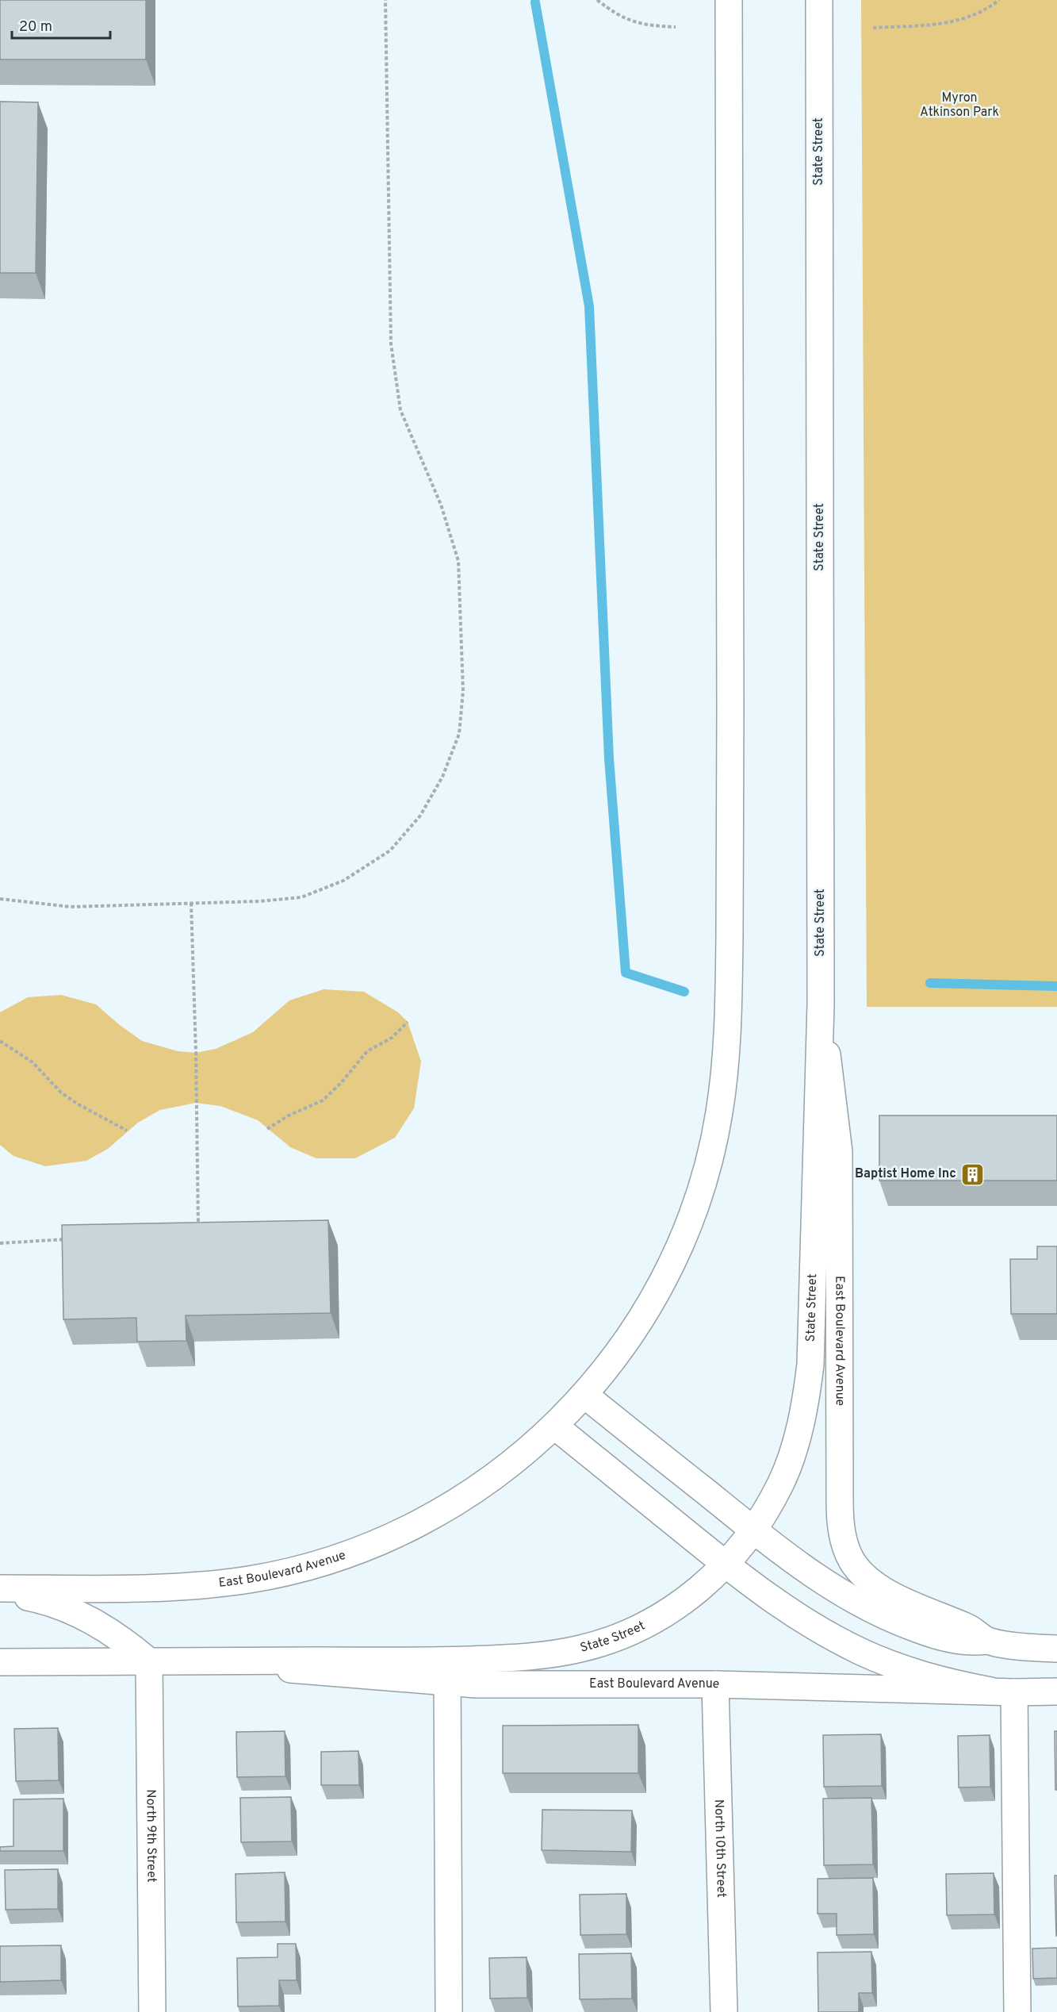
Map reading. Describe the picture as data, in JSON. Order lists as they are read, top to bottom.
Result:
{
  "streets": {
    "main road": [
      "State Street",
      "East Boulevard Avenue",
      "North 9th Street",
      "North 10th Street"
    ]
  },
  "crossings": [
    ["State Street", "East Boulevard Avenue"],
    ["East Boulevard Avenue", "North 9th Street"],
    ["East Boulevard Avenue", "North 10th Street"]
  ],
  "parks": ["Myron Atkinson Park"],
  "places": {
    "building": ["Baptist Home Inc"]
  },
  "scale_bar": "20 m"
}
